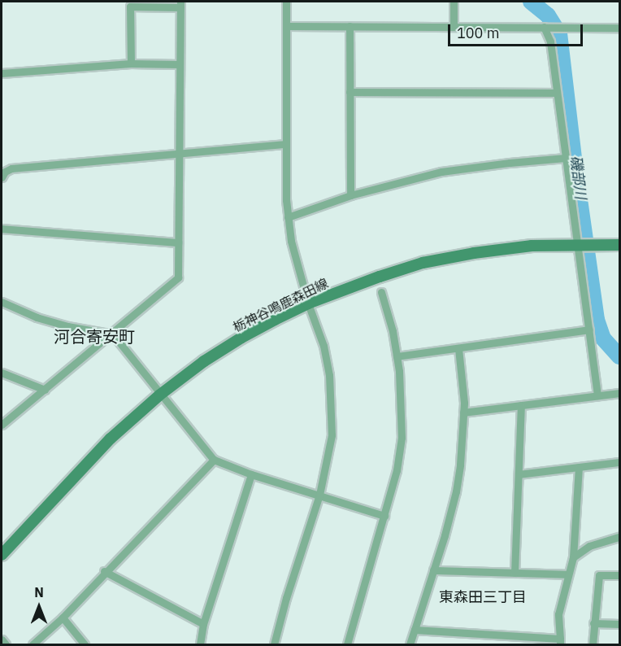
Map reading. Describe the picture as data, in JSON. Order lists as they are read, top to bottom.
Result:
{
  "streets": {
    "main road": ["栃神谷鳴鹿森田線"]
  },
  "districts": ["河合寄安町", "東森田三丁目"],
  "water": ["磯部川"],
  "scale_bar": "100 m",
  "north": "top"
}
